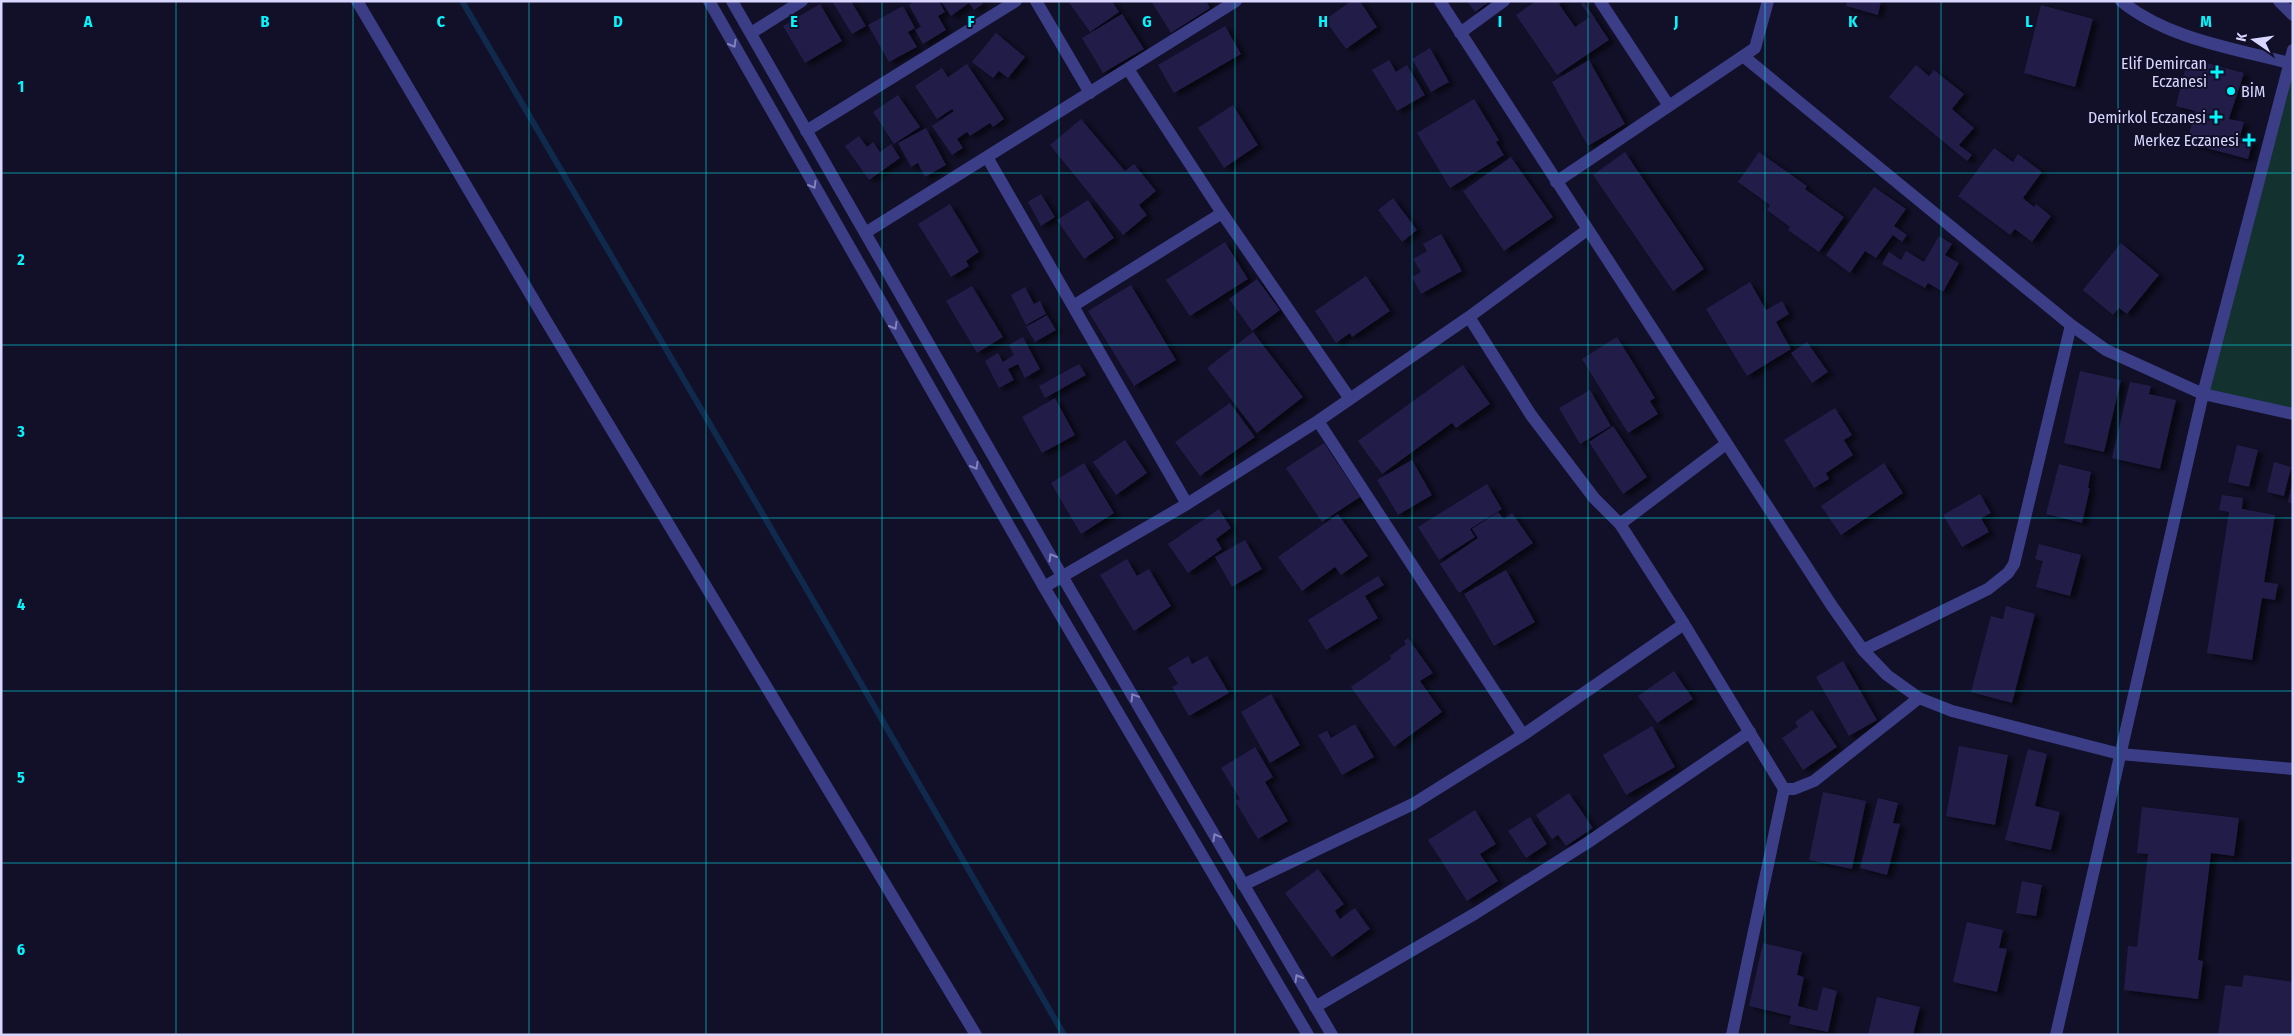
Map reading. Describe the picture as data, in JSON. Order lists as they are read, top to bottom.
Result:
{
  "places": {
    "health": ["Elif Demircan Eczanesi", "Demirkol Eczanesi", "Merkez Eczanesi"],
    "other": ["BİM"]
  },
  "north": "left",
  "grid": {
    "columns": [
      "A",
      "B",
      "C",
      "D",
      "E",
      "F",
      "G",
      "H",
      "I",
      "J",
      "K",
      "L",
      "M"
    ],
    "rows": [
      "1",
      "2",
      "3",
      "4",
      "5",
      "6"
    ]
  }
}
